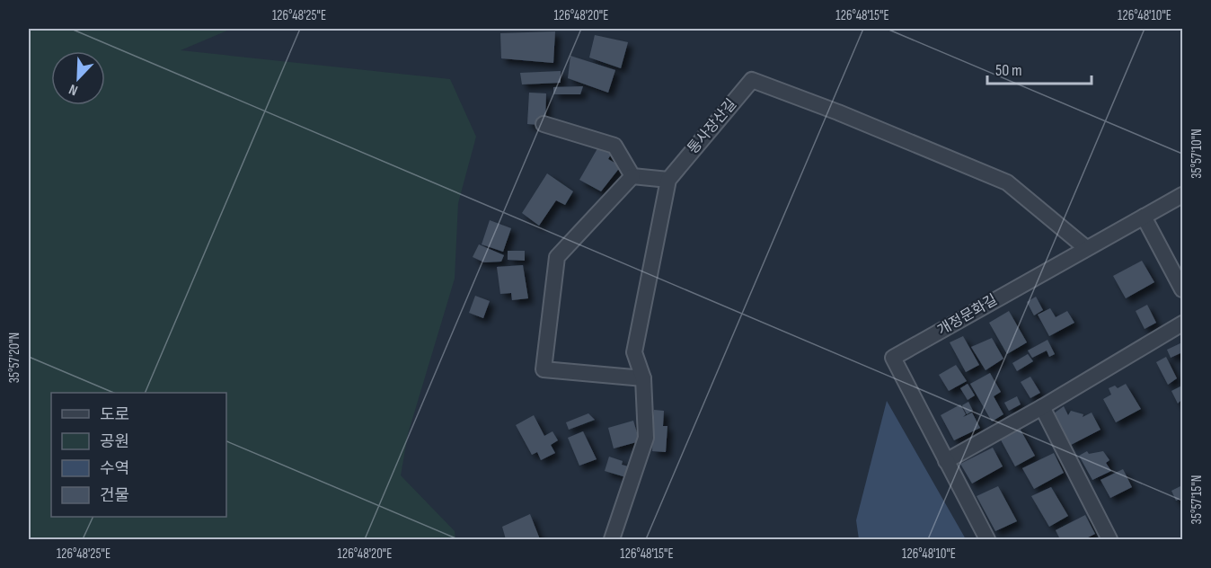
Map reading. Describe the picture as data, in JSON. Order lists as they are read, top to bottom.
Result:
{
  "streets": {
    "street": ["통사장산길", "개정문화길"]
  },
  "crossings": [
    ["통사장산길", "개정문화길"]
  ],
  "legend": [
    "도로",
    "공원",
    "수역",
    "건물"
  ],
  "scale_bar": "50 m",
  "north": "bottom left",
  "coordinates": [
    "126°48'25\"E",
    "126°48'20\"E",
    "126°48'15\"E",
    "126°48'10\"E",
    "35°57'10\"N",
    "35°57'20\"N",
    "35°57'15\"N"
  ]
}
